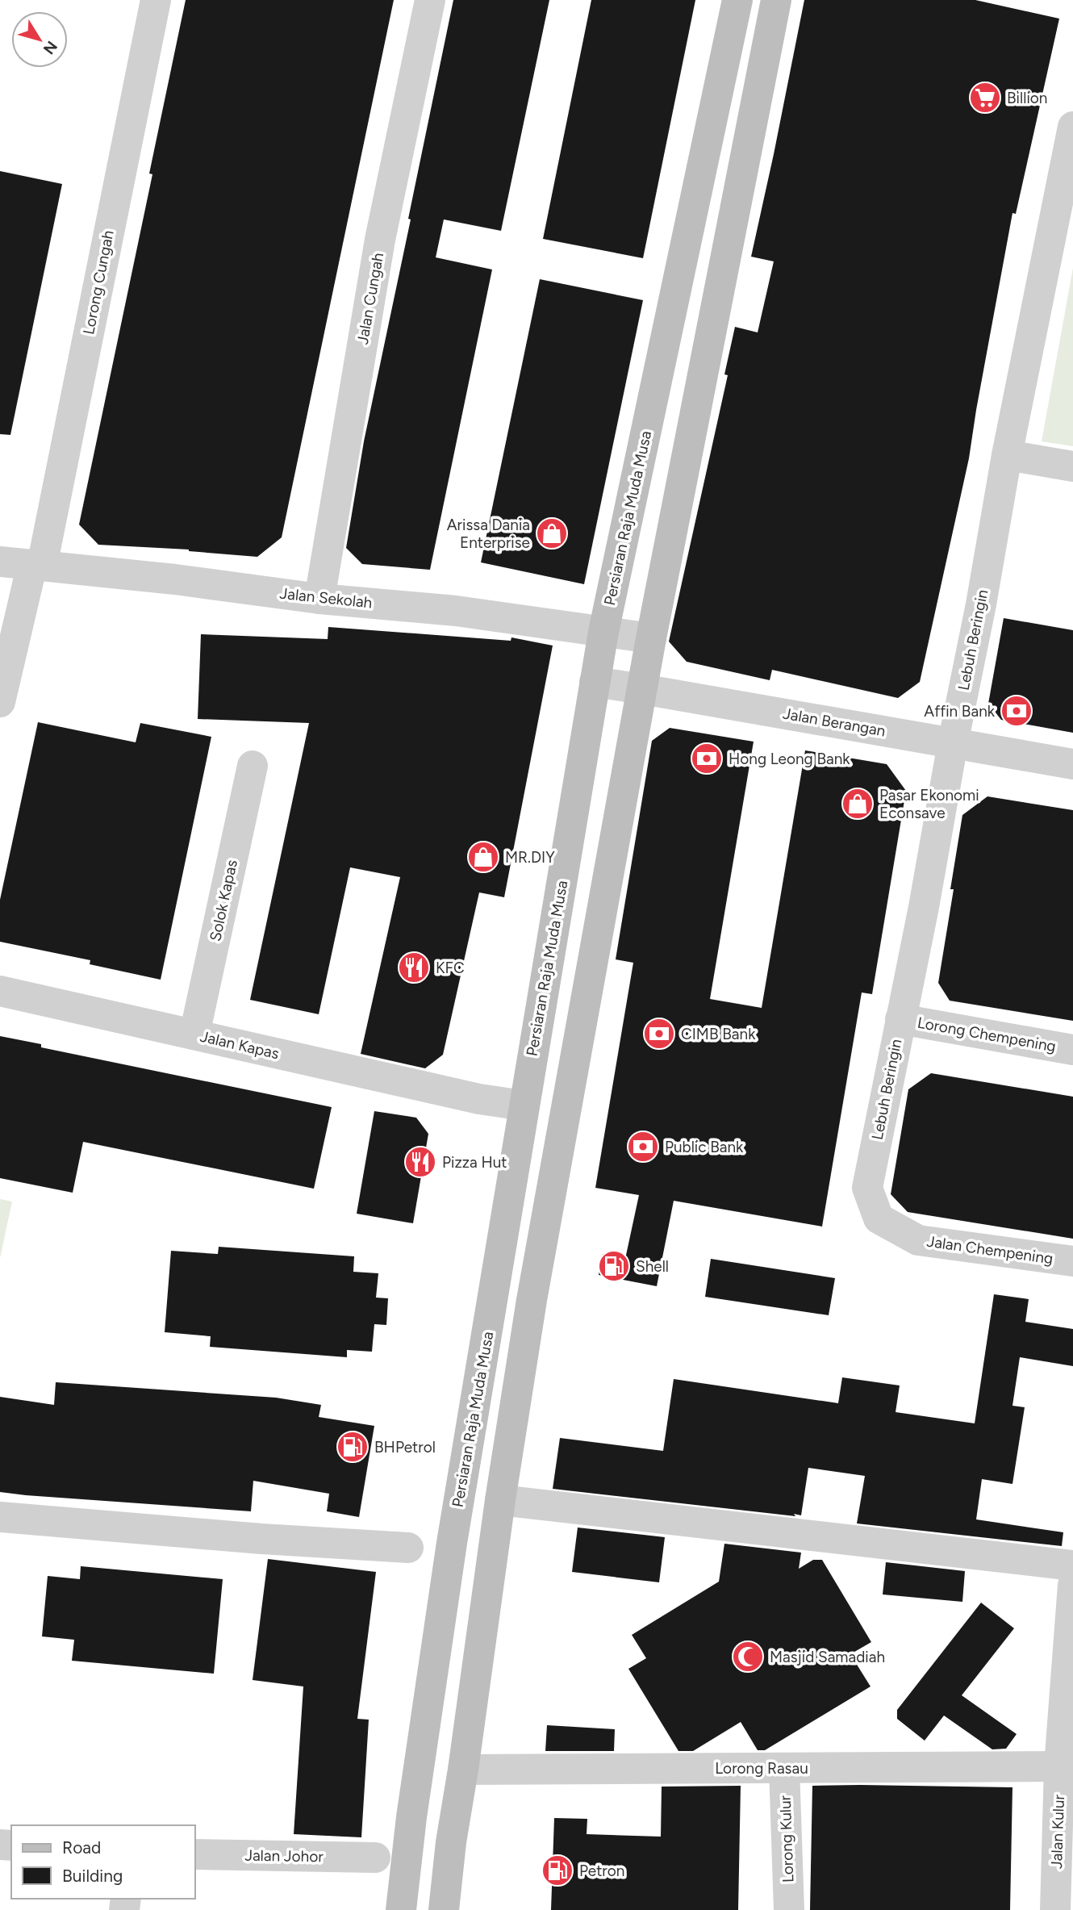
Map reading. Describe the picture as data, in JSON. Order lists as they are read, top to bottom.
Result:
{
  "streets": {
    "main road": ["Persiaran Raja Muda Musa"],
    "street": [
      "Lorong Cungah",
      "Jalan Cungah",
      "Jalan Sekolah",
      "Lebuh Beringin",
      "Jalan Berangan",
      "Solok Kapas",
      "Lorong Chempening",
      "Jalan Kapas",
      "Jalan Chempening",
      "Lorong Rasau",
      "Jalan Kulur",
      "Lorong Kulur",
      "Jalan Johor"
    ]
  },
  "crossings": [
    ["Lorong Cungah", "Jalan Sekolah"],
    ["Jalan Cungah", "Jalan Sekolah"],
    ["Persiaran Raja Muda Musa", "Jalan Sekolah"],
    ["Persiaran Raja Muda Musa", "Jalan Berangan"],
    ["Persiaran Raja Muda Musa", "Jalan Kapas"],
    ["Lebuh Beringin", "Jalan Berangan"],
    ["Lebuh Beringin", "Lorong Chempening"],
    ["Lebuh Beringin", "Jalan Chempening"],
    ["Solok Kapas", "Jalan Kapas"],
    ["Lorong Rasau", "Jalan Kulur"],
    ["Lorong Rasau", "Lorong Kulur"]
  ],
  "places": {
    "supermarket": ["Billion"],
    "shop": ["Arissa Dania Enterprise", "Pasar Ekonomi Econsave", "MR.DIY"],
    "bank": [
      "Affin Bank",
      "Hong Leong Bank",
      "CIMB Bank",
      "Public Bank"
    ],
    "restaurant": ["KFC", "Pizza Hut"],
    "fuel station": ["Shell", "BHPetrol", "Petron"],
    "mosque": ["Masjid Samadiah"]
  },
  "legend": ["Road", "Building"],
  "north": "bottom right"
}
